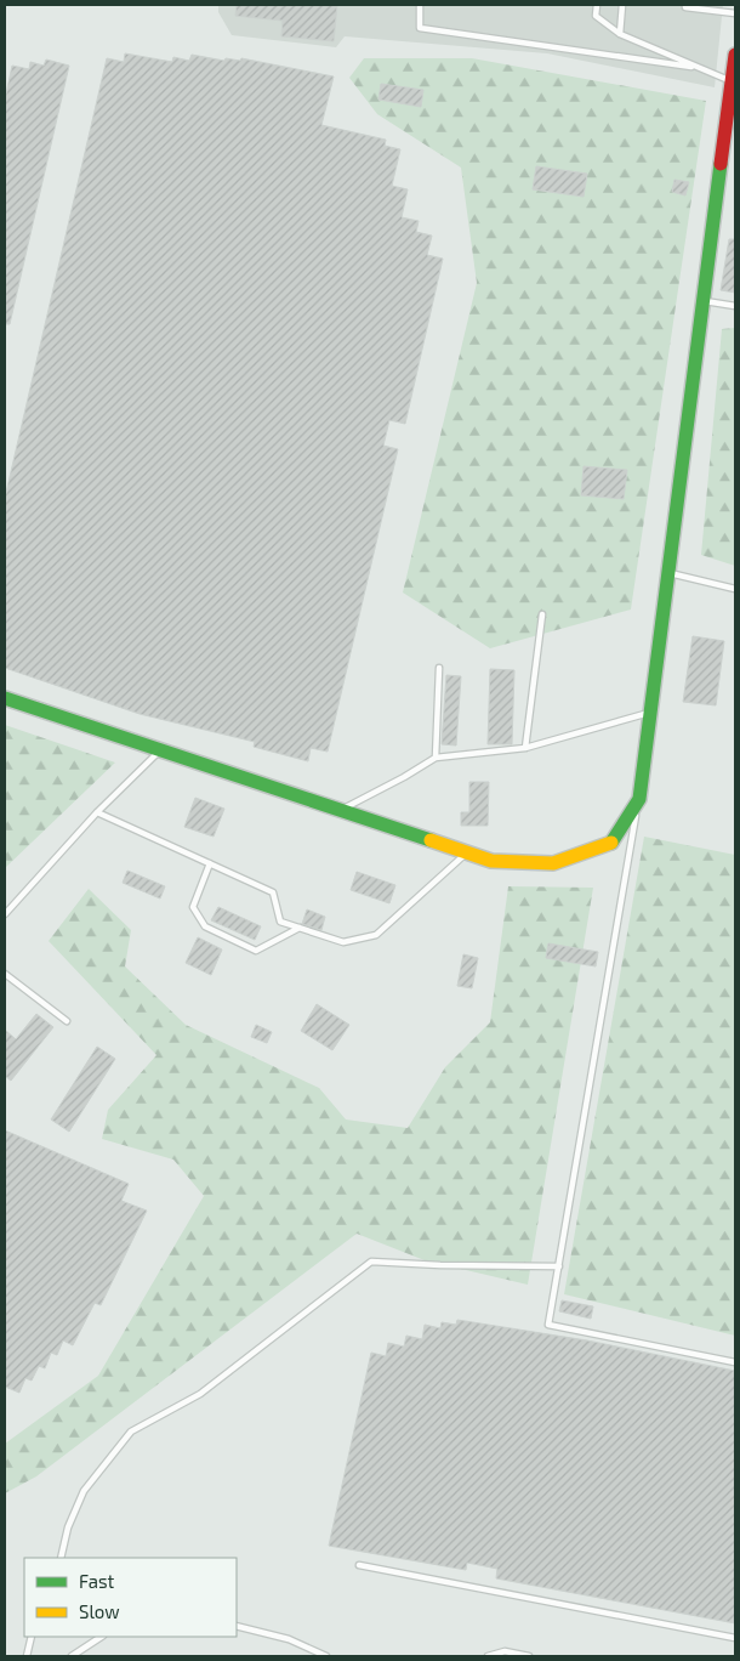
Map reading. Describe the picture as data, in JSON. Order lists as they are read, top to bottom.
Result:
{
  "legend": ["Fast", "Slow"]
}
